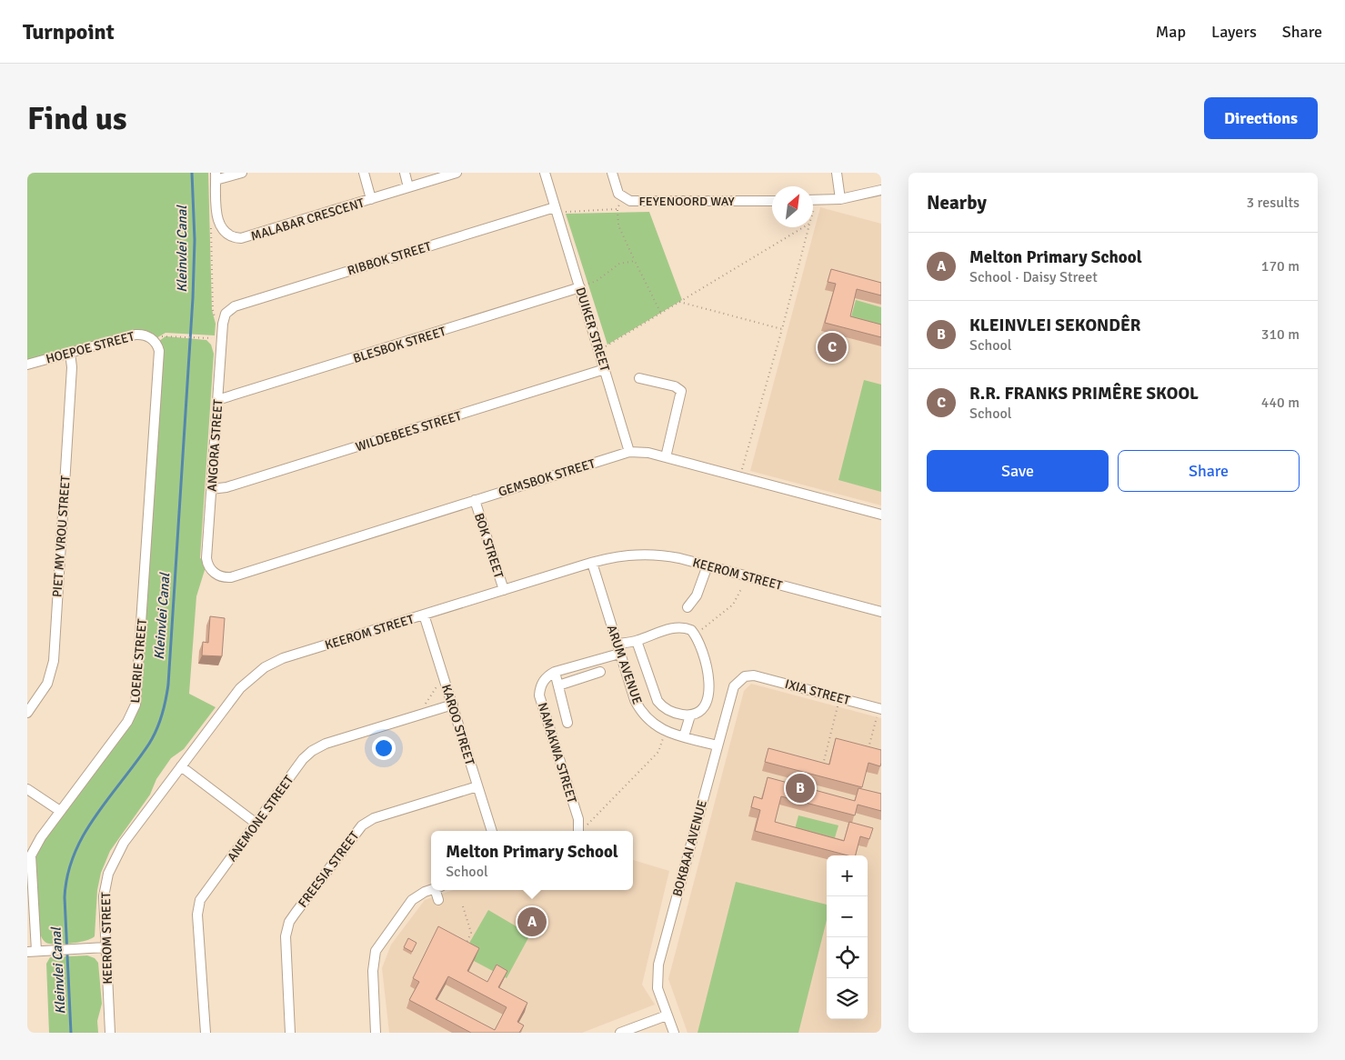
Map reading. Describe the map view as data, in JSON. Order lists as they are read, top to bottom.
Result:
{
  "streets": {
    "street": [
      "FEYENOORD WAY",
      "MALABAR CRESCENT",
      "RIBBOK STREET",
      "DUIKER STREET",
      "BLESBOK STREET",
      "HOEPOE STREET",
      "WILDEBEES STREET",
      "ANGORA STREET",
      "GEMSBOK STREET",
      "PIET MY VROU STREET",
      "BOK STREET",
      "KEEROM STREET",
      "LOERIE STREET",
      "ARUM AVENUE",
      "IXIA STREET",
      "KAROO STREET",
      "NAMAKWA STREET",
      "ANEMONE STREET",
      "BOKBAAI AVENUE",
      "FREESIA STREET"
    ]
  },
  "crossings": [
    ["RIBBOK STREET", "DUIKER STREET"],
    ["RIBBOK STREET", "ANGORA STREET"],
    ["DUIKER STREET", "BLESBOK STREET"],
    ["DUIKER STREET", "WILDEBEES STREET"],
    ["DUIKER STREET", "GEMSBOK STREET"],
    ["BLESBOK STREET", "ANGORA STREET"],
    ["HOEPOE STREET", "PIET MY VROU STREET"],
    ["HOEPOE STREET", "LOERIE STREET"],
    ["WILDEBEES STREET", "ANGORA STREET"],
    ["ANGORA STREET", "GEMSBOK STREET"],
    ["GEMSBOK STREET", "BOK STREET"],
    ["BOK STREET", "KEEROM STREET"],
    ["KEEROM STREET", "ARUM AVENUE"],
    ["KEEROM STREET", "KAROO STREET"],
    ["ARUM AVENUE", "BOKBAAI AVENUE"],
    ["IXIA STREET", "BOKBAAI AVENUE"],
    ["KAROO STREET", "ANEMONE STREET"],
    ["KAROO STREET", "FREESIA STREET"]
  ],
  "water": ["Kleinvlei Canal"],
  "north": "top right",
  "page": {
    "header": "Turnpoint",
    "nav": ["Map", "Layers", "Share"],
    "buttons": [
      "Directions",
      ["Save", "Share"]
    ],
    "title": "Find us",
    "heading": ["Nearby", "3 results"],
    "list": [
      {
        "mark": "A",
        "name": "Melton Primary School",
        "note": "School · Daisy Street",
        "value": "170 m"
      },
      {
        "mark": "B",
        "name": "KLEINVLEI SEKONDÊR",
        "note": "School",
        "value": "310 m"
      },
      {
        "mark": "C",
        "name": "R.R. FRANKS PRIMÊRE SKOOL",
        "note": "School",
        "value": "440 m"
      }
    ],
    "pins": ["C", "B", "A"],
    "popup": ["Melton Primary School", "School"],
    "map_buttons": ["+", "−"]
  }
}
